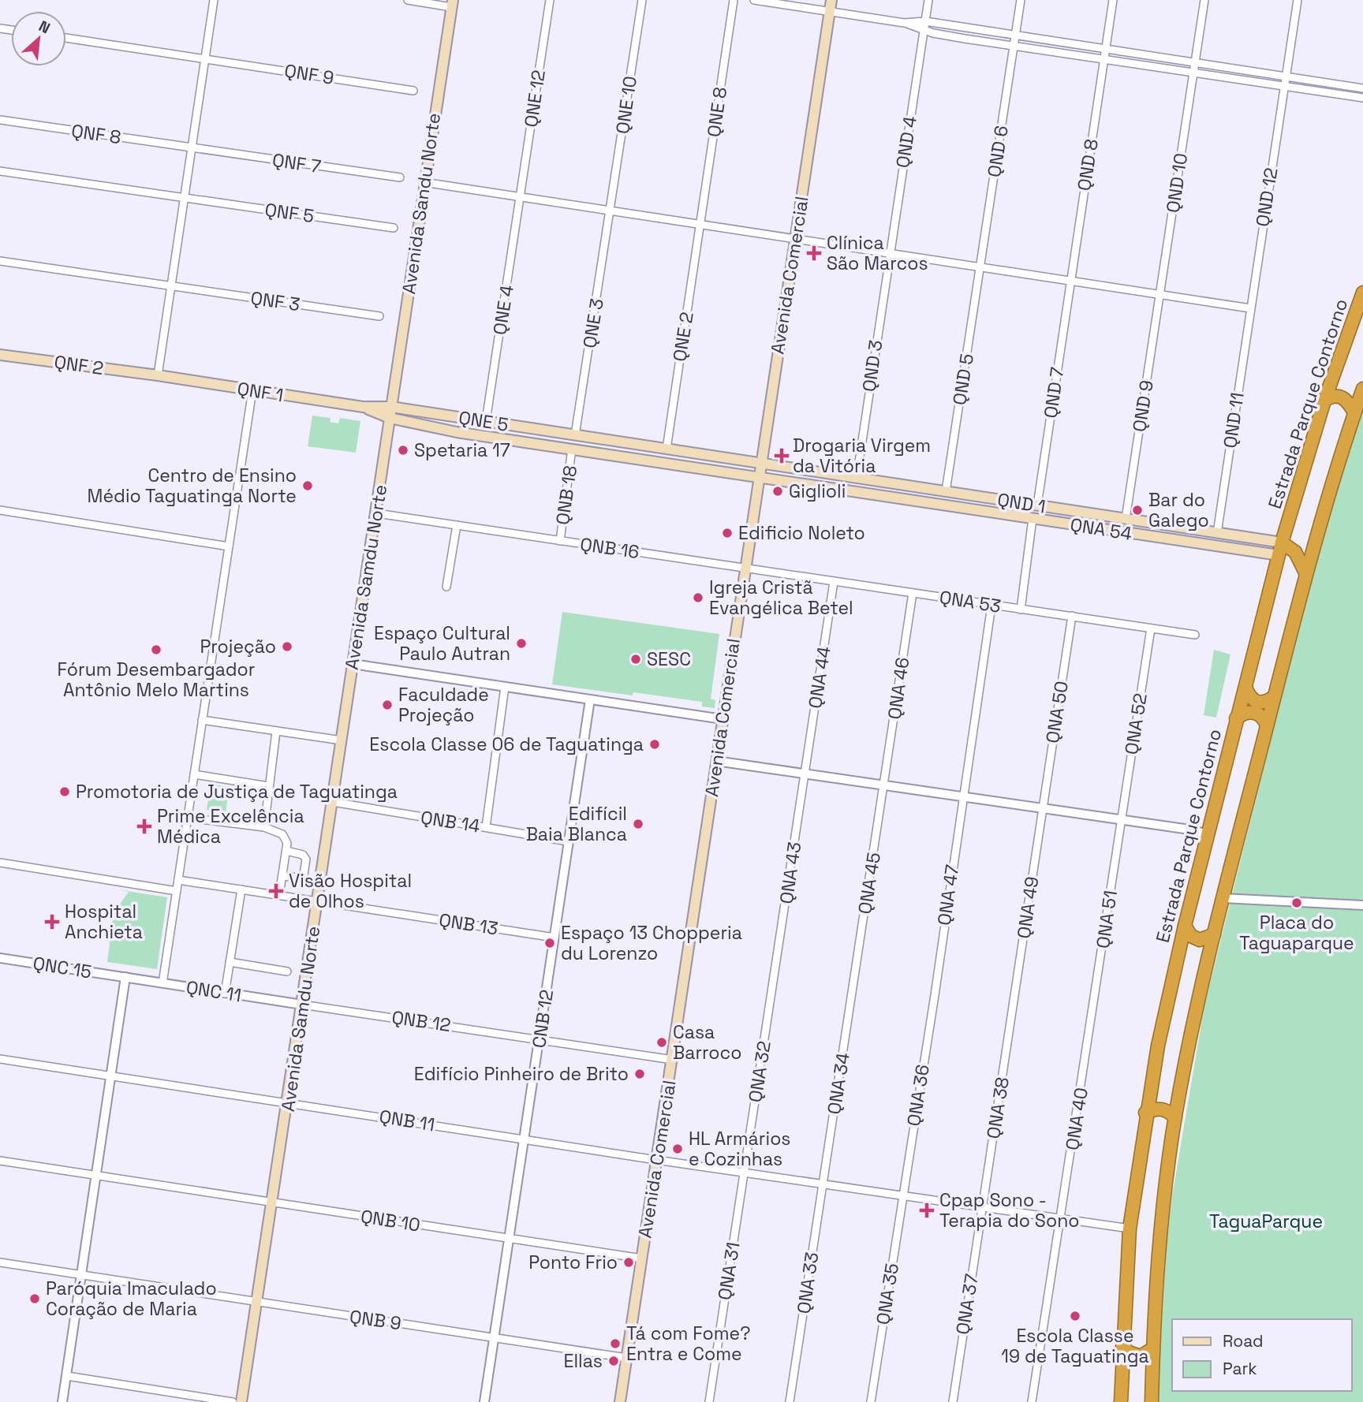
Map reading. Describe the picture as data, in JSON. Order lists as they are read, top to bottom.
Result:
{
  "streets": {
    "highway": ["Estrada Parque Contorno"],
    "main road": [
      "Avenida Sandu Norte",
      "Avenida Comercial",
      "QNF 2",
      "QNF 1",
      "QNE 5",
      "QND 1",
      "QNA 54",
      "Avenida Samdu Norte"
    ],
    "street": [
      "QNF 9",
      "QNE 12",
      "QNE 10",
      "QNE 8",
      "QNF 8",
      "QND 4",
      "QND 6",
      "QNF 7",
      "QND 8",
      "QND 10",
      "QND 12",
      "QNF 5",
      "QNF 3",
      "QNE 4",
      "QNE 3",
      "QNE 2",
      "QND 3",
      "QND 5",
      "QND 7",
      "QND 9",
      "QND 11",
      "QNB 18",
      "QNB 16",
      "QNA 53",
      "QNA 44",
      "QNA 46",
      "QNA 50",
      "QNA 52",
      "QNB 14",
      "QNA 43",
      "QNA 45",
      "QNA 47",
      "QNA 49",
      "QNA 51",
      "QNB 13",
      "QNC 15",
      "QNC 11",
      "CNB 12",
      "QNB 12",
      "QNA 32",
      "QNA 34",
      "QNA 36",
      "QNA 38",
      "QNA 40",
      "QNB 11",
      "QNB 10",
      "QNA 31",
      "QNA 33",
      "QNA 35",
      "QNA 37",
      "QNB 9"
    ]
  },
  "crossings": [
    ["QNE 12", "QNE 4"],
    ["QNE 10", "QNE 3"],
    ["QNE 8", "QNE 2"],
    ["QNF 8", "QNF 7"],
    ["QND 4", "QND 3"],
    ["QND 6", "QND 5"],
    ["QND 8", "QND 7"],
    ["QND 10", "QND 9"],
    ["QND 12", "QND 11"],
    ["Avenida Sandu Norte", "QNF 1"],
    ["Avenida Sandu Norte", "QNE 5"],
    ["Avenida Sandu Norte", "Avenida Samdu Norte"],
    ["Avenida Comercial", "QND 1"],
    ["Avenida Comercial", "QNA 54"],
    ["Avenida Comercial", "QNB 16"],
    ["Avenida Comercial", "QNA 53"],
    ["Avenida Comercial", "QNB 12"],
    ["Avenida Comercial", "QNB 11"],
    ["Avenida Comercial", "QNB 10"],
    ["Avenida Comercial", "QNB 9"],
    ["QNE 4", "QNE 5"],
    ["QNE 3", "QNE 5"],
    ["QNE 2", "QNE 5"],
    ["QNE 2", "QND 1"],
    ["QNF 2", "QNF 1"],
    ["QND 3", "QND 1"],
    ["QND 5", "QND 1"],
    ["QNF 1", "QNE 5"],
    ["QNF 1", "QNB 18"],
    ["QNF 1", "Avenida Samdu Norte"],
    ["QND 7", "QND 1"],
    ["Estrada Parque Contorno", "QND 1"],
    ["Estrada Parque Contorno", "QNA 54"],
    ["Estrada Parque Contorno", "QNB 11"],
    ["QND 9", "QND 1"],
    ["QND 11", "QND 1"],
    ["QNE 5", "QND 1"],
    ["QNE 5", "Avenida Samdu Norte"],
    ["QNB 18", "QNB 16"],
    ["QND 1", "QNA 54"],
    ["QNB 16", "Avenida Samdu Norte"],
    ["QNB 16", "QNA 53"],
    ["Avenida Samdu Norte", "QNB 14"],
    ["Avenida Samdu Norte", "QNB 13"],
    ["Avenida Samdu Norte", "QNC 11"],
    ["Avenida Samdu Norte", "QNB 12"],
    ["Avenida Samdu Norte", "QNB 11"],
    ["Avenida Samdu Norte", "QNB 10"],
    ["Avenida Samdu Norte", "QNB 9"],
    ["QNA 53", "QNA 44"],
    ["QNA 53", "QNA 46"],
    ["QNA 53", "QNA 50"],
    ["QNA 53", "QNA 52"],
    ["QNA 53", "QNA 47"],
    ["QNA 44", "QNA 43"],
    ["QNA 46", "QNA 45"],
    ["QNA 50", "QNA 49"],
    ["QNA 52", "QNA 51"],
    ["QNB 14", "CNB 12"],
    ["QNA 43", "QNA 32"],
    ["QNA 45", "QNA 34"],
    ["QNA 47", "QNA 36"],
    ["QNA 49", "QNA 38"],
    ["QNA 51", "QNA 40"],
    ["QNB 13", "CNB 12"],
    ["QNC 15", "QNC 11"],
    ["QNC 11", "QNB 12"],
    ["CNB 12", "QNB 12"],
    ["CNB 12", "QNB 11"],
    ["CNB 12", "QNB 10"],
    ["CNB 12", "QNB 9"],
    ["QNA 32", "QNB 11"],
    ["QNA 32", "QNA 31"],
    ["QNA 34", "QNB 11"],
    ["QNA 34", "QNA 33"],
    ["QNA 36", "QNB 11"],
    ["QNA 36", "QNA 35"],
    ["QNA 38", "QNB 11"],
    ["QNA 38", "QNA 37"],
    ["QNA 40", "QNB 11"],
    ["QNB 11", "QNA 31"],
    ["QNB 11", "QNA 33"],
    ["QNB 11", "QNA 35"],
    ["QNB 11", "QNA 37"]
  ],
  "parks": ["TaguaParque"],
  "places": {
    "health": [
      "Clínica São Marcos",
      "Drogaria Virgem da Vitória",
      "Prime Excelência Médica",
      "Visão Hospital de Olhos",
      "Hospital Anchieta",
      "Cpap Sono - Terapia do Sono"
    ],
    "other": [
      "Spetaria 17",
      "Centro de Ensino Médio Taguatinga Norte",
      "Giglioli",
      "Bar do Galego",
      "Edificio Noleto",
      "Igreja Cristã Evangélica Betel",
      "Espaço Cultural Paulo Autran",
      "Projeção",
      "Fórum Desembargador Antônio Melo Martins",
      "SESC",
      "Faculdade Projeção",
      "Escola Classe 06 de Taguatinga",
      "Promotoria de Justiça de Taguatinga",
      "Edifícil Baia Blanca",
      "Placa do Taguaparque",
      "Espaço 13 Chopperia du Lorenzo",
      "Casa Barroco",
      "Edifício Pinheiro de Brito",
      "HL Armários e Cozinhas",
      "Ponto Frio",
      "Paróquia Imaculado Coração de Maria",
      "Escola Classe 19 de Taguatinga",
      "Tá com Fome? Entra e Come",
      "Ellas"
    ]
  },
  "legend": ["Road", "Park"],
  "north": "top right"
}
